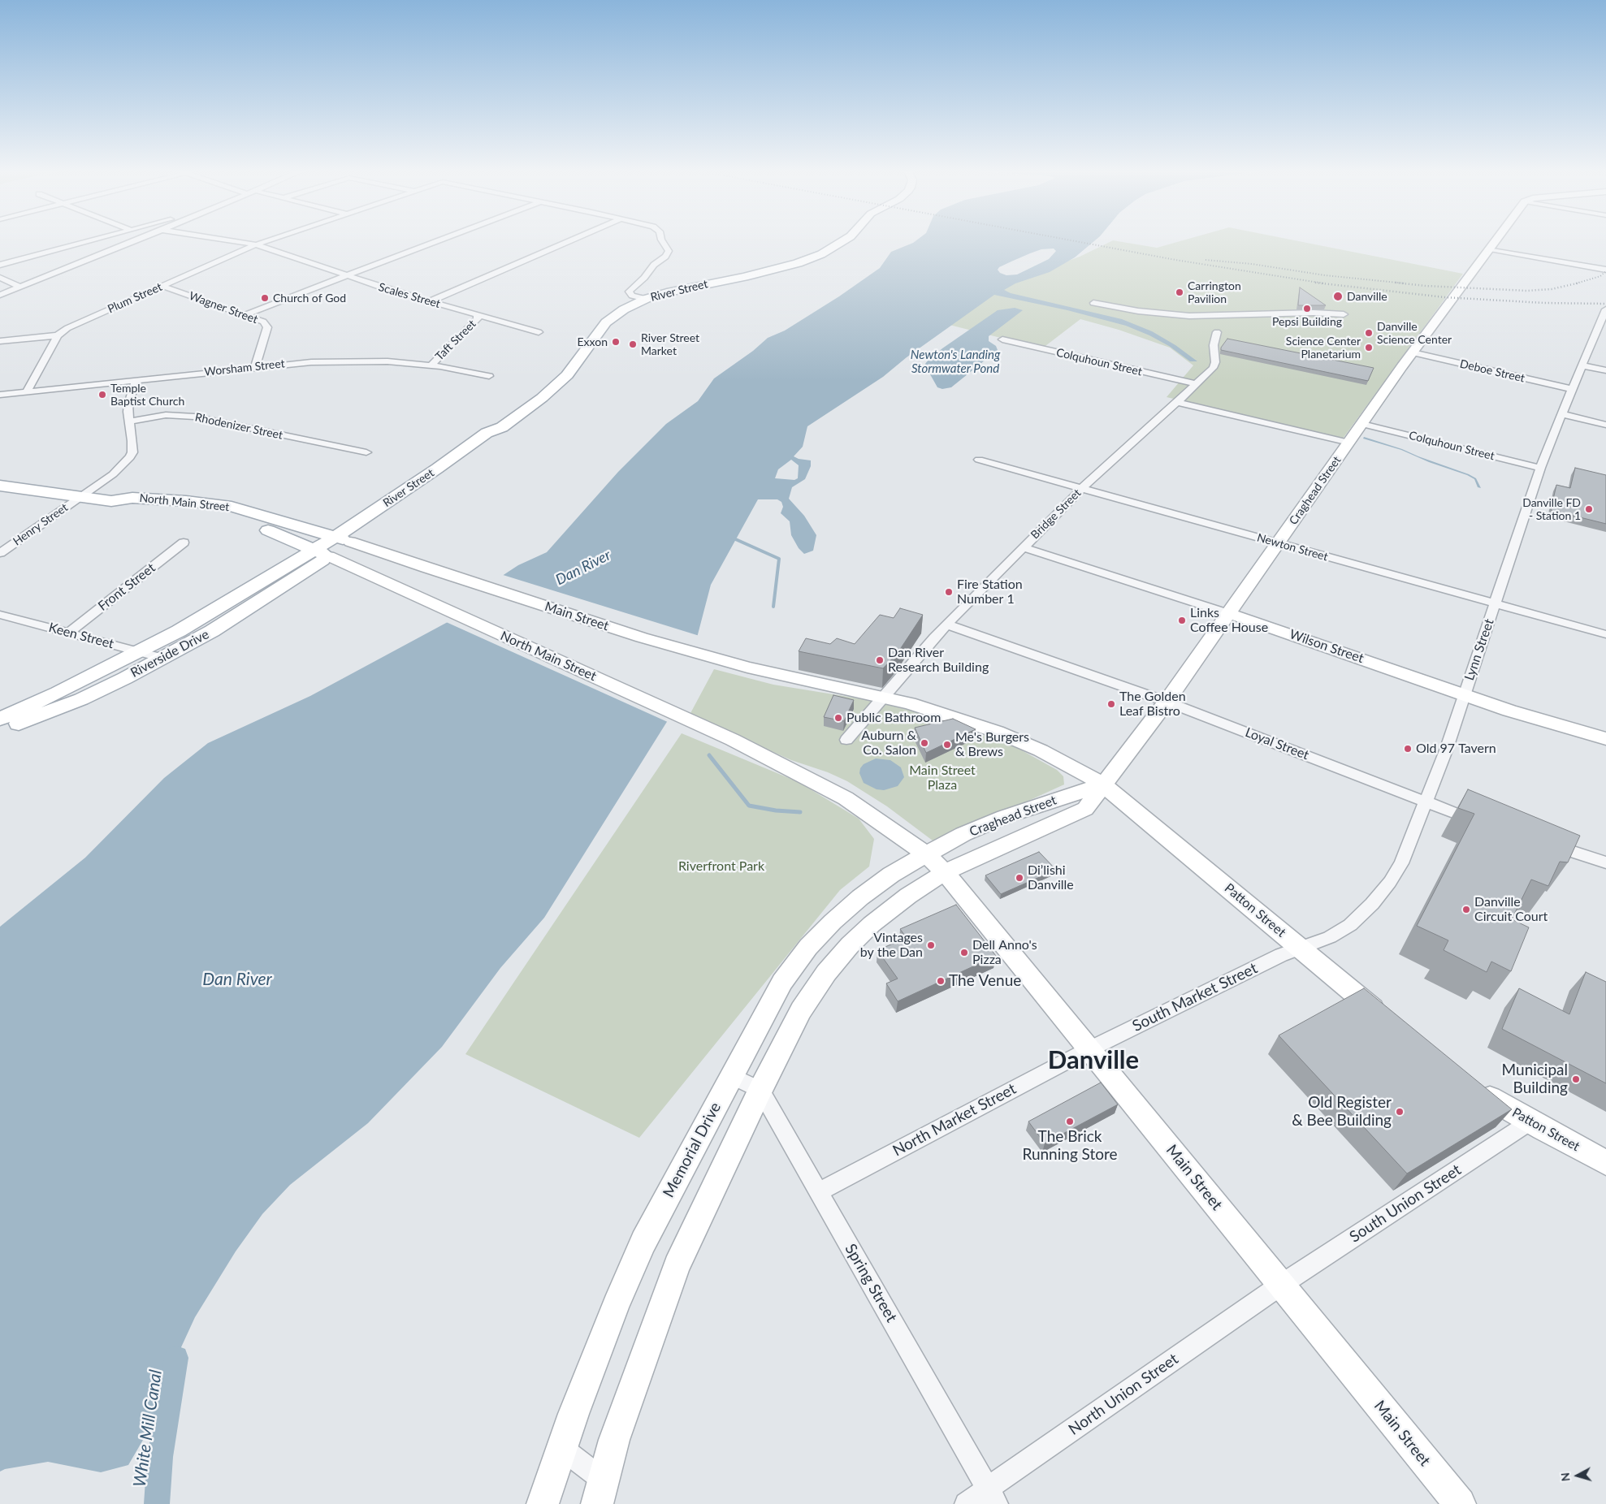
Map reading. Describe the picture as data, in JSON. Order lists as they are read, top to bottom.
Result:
{
  "streets": {
    "main road": [
      "River Street",
      "Craghead Street",
      "North Main Street",
      "Main Street",
      "Wilson Street",
      "Riverside Drive",
      "Patton Street",
      "Memorial Drive"
    ],
    "street": [
      "Scales Street",
      "Plum Street",
      "Wagner Street",
      "Taft Street",
      "Colquhoun Street",
      "Worsham Street",
      "Deboe Street",
      "Rhodenizer Street",
      "Bridge Street",
      "Henry Street",
      "Newton Street",
      "Front Street",
      "Keen Street",
      "Lynn Street",
      "Loyal Street",
      "South Market Street",
      "North Market Street",
      "South Union Street",
      "Spring Street",
      "North Union Street"
    ]
  },
  "crossings": [
    ["River Street", "Plum Street"],
    ["River Street", "North Main Street"],
    ["River Street", "Main Street"],
    ["River Street", "Riverside Drive"],
    ["Scales Street", "Plum Street"],
    ["Scales Street", "Taft Street"],
    ["Plum Street", "Wagner Street"],
    ["Plum Street", "Worsham Street"],
    ["Wagner Street", "Worsham Street"],
    ["Taft Street", "Worsham Street"],
    ["Colquhoun Street", "Craghead Street"],
    ["Colquhoun Street", "Bridge Street"],
    ["Colquhoun Street", "Lynn Street"],
    ["Deboe Street", "Craghead Street"],
    ["Deboe Street", "Lynn Street"],
    ["Rhodenizer Street", "Henry Street"],
    ["Craghead Street", "North Main Street"],
    ["Craghead Street", "Newton Street"],
    ["Craghead Street", "Main Street"],
    ["Craghead Street", "Wilson Street"],
    ["Craghead Street", "Loyal Street"],
    ["Craghead Street", "Patton Street"],
    ["Craghead Street", "Memorial Drive"],
    ["North Main Street", "Henry Street"],
    ["North Main Street", "Main Street"],
    ["North Main Street", "Riverside Drive"],
    ["North Main Street", "Memorial Drive"],
    ["Bridge Street", "Newton Street"],
    ["Bridge Street", "Main Street"],
    ["Bridge Street", "Wilson Street"],
    ["Bridge Street", "Loyal Street"],
    ["Bridge Street", "Patton Street"],
    ["Newton Street", "Lynn Street"],
    ["Front Street", "Keen Street"],
    ["Main Street", "Patton Street"],
    ["Main Street", "South Market Street"],
    ["Main Street", "North Market Street"],
    ["Main Street", "Memorial Drive"],
    ["Main Street", "South Union Street"],
    ["Main Street", "North Union Street"],
    ["Keen Street", "Riverside Drive"],
    ["Wilson Street", "Lynn Street"],
    ["Lynn Street", "Loyal Street"],
    ["Lynn Street", "Patton Street"],
    ["Lynn Street", "South Market Street"],
    ["Patton Street", "South Market Street"],
    ["Patton Street", "South Union Street"],
    ["South Market Street", "North Market Street"],
    ["North Market Street", "Spring Street"],
    ["South Union Street", "North Union Street"],
    ["Spring Street", "North Union Street"]
  ],
  "districts": ["Danville"],
  "water": ["Newton's Landing Stormwater Pond", "Dan River", "White Mill Canal"],
  "parks": ["Main Street Plaza", "Riverfront Park"],
  "places": [
    "Carrington Pavilion",
    "Danville",
    "Church of God",
    "Pepsi Building",
    "Danville Science Center",
    "Exxon",
    "River Street Market",
    "Science Center Planetarium",
    "Temple Baptist Church",
    "Danville FD - Station 1",
    "Fire Station Number 1",
    "Links Coffee House",
    "Dan River Research Building",
    "The Golden Leaf Bistro",
    "Public Bathroom",
    "Auburn & Co. Salon",
    "Me's Burgers & Brews",
    "Old 97 Tavern",
    "Di’lishi Danville",
    "Danville Circuit Court",
    "Vintages by the Dan",
    "Dell Anno's Pizza",
    "The Venue",
    "Municipal Building",
    "Old Register & Bee Building",
    "The Brick Running Store"
  ],
  "north": "left"
}
